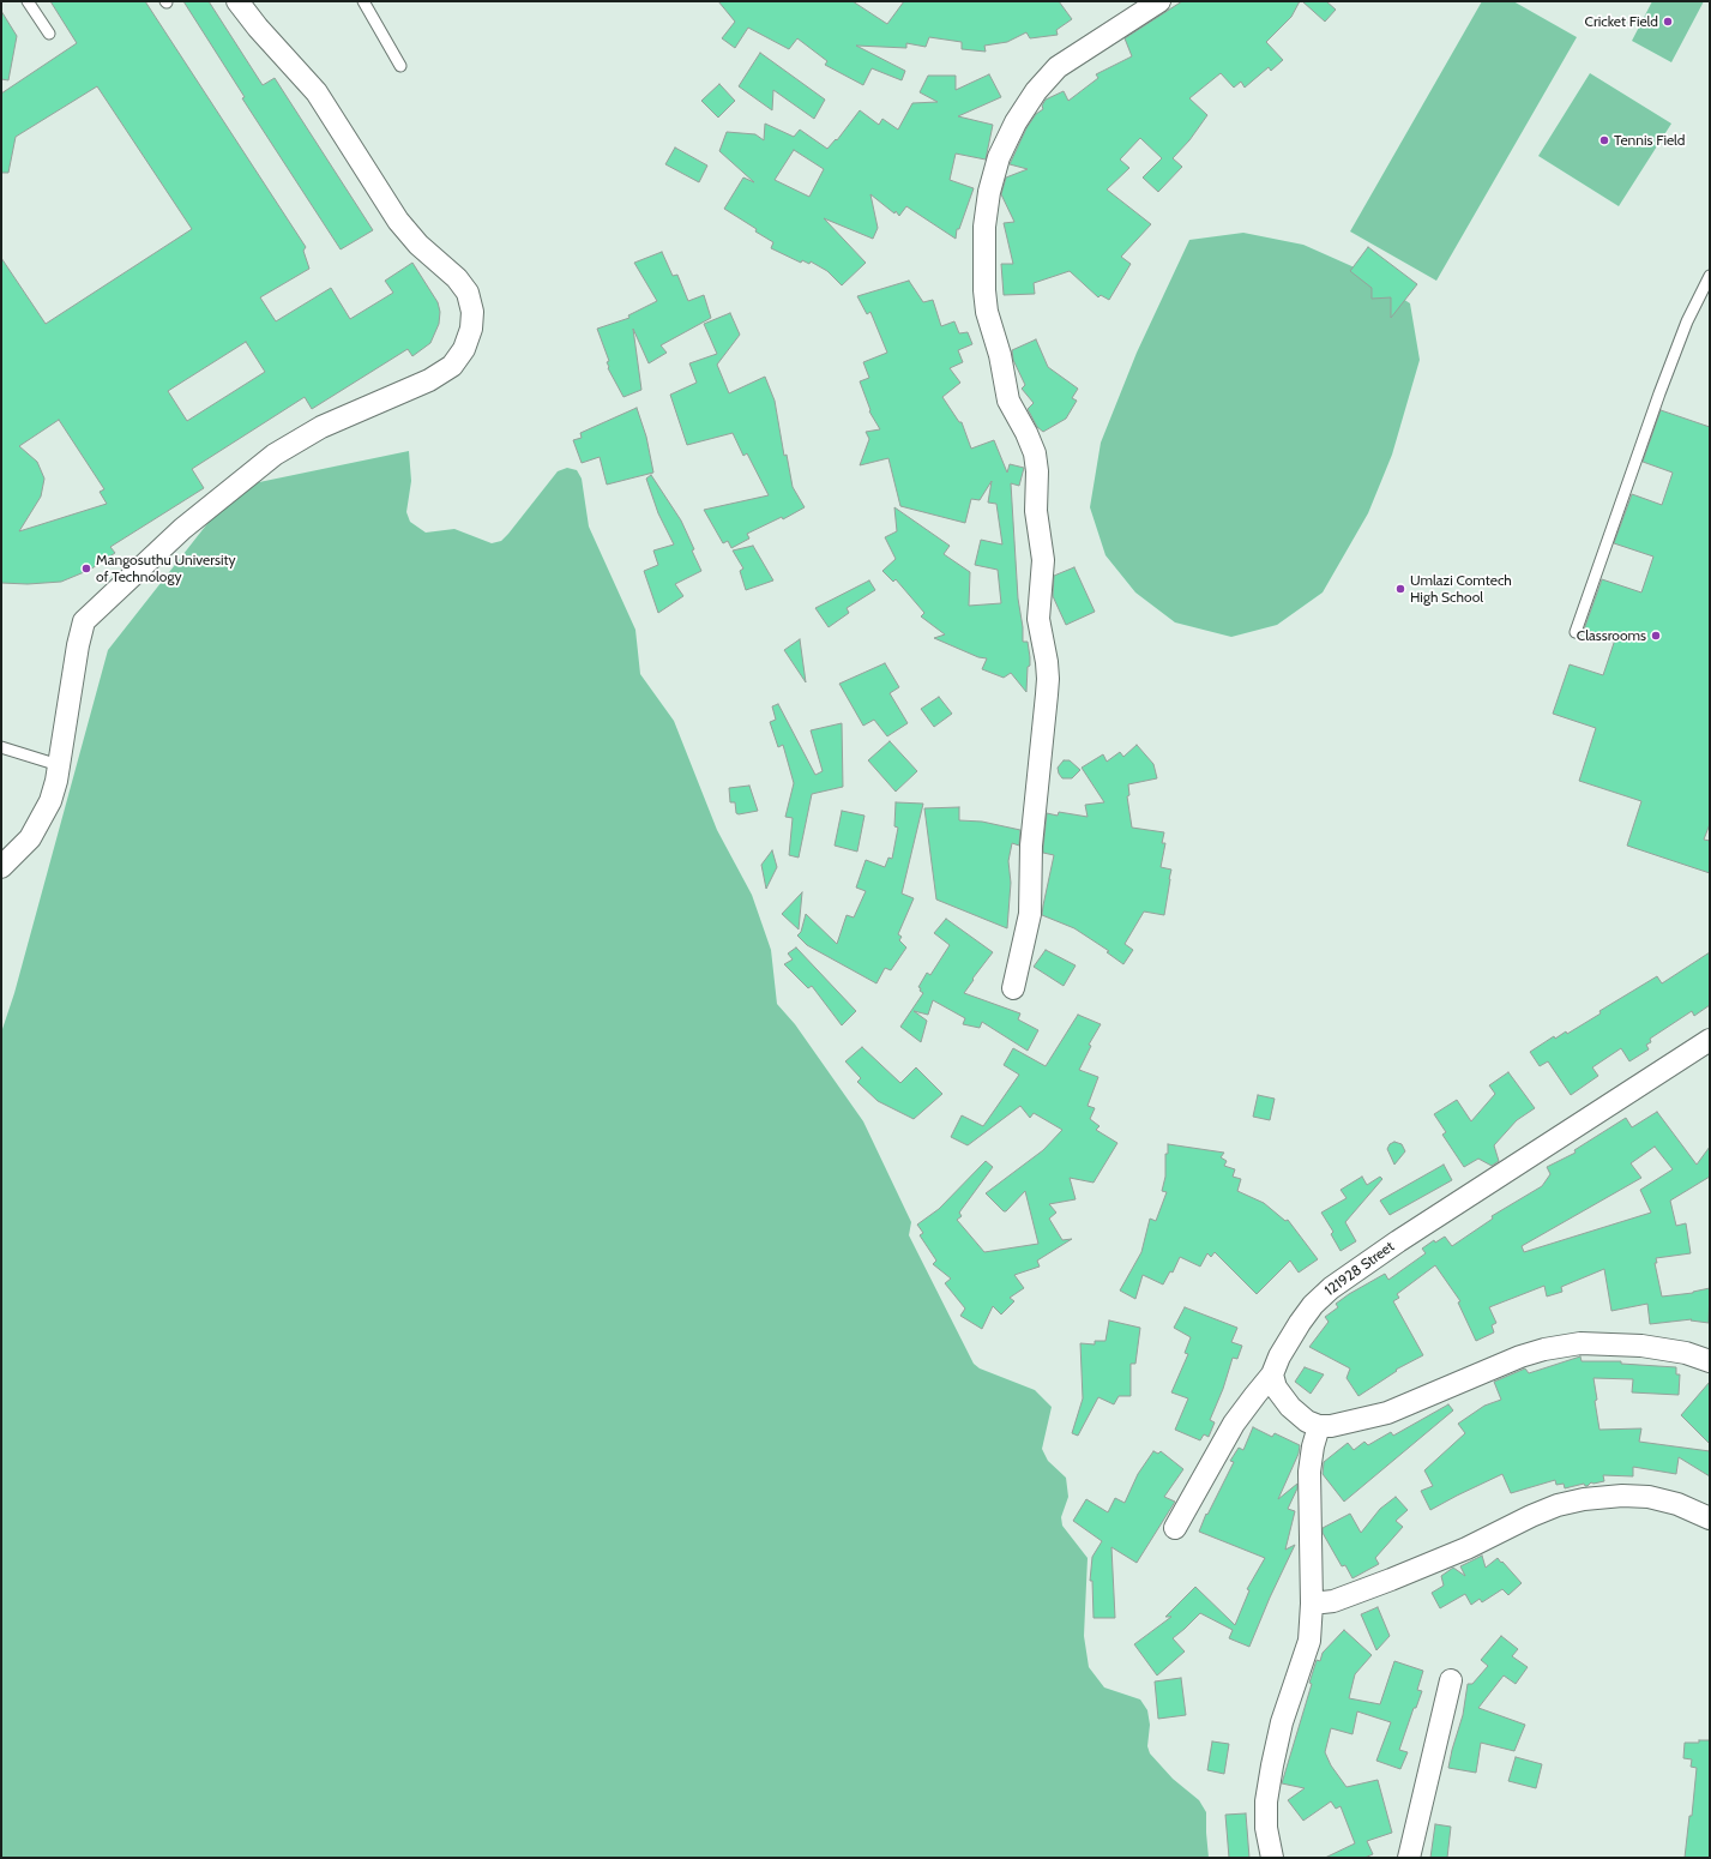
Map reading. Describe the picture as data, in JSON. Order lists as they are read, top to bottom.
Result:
{
  "streets": {
    "street": ["121928 Street"]
  },
  "places": [
    "Cricket Field",
    "Tennis Field",
    "Mangosuthu University of Technology",
    "Umlazi Comtech High School",
    "Classrooms"
  ]
}
